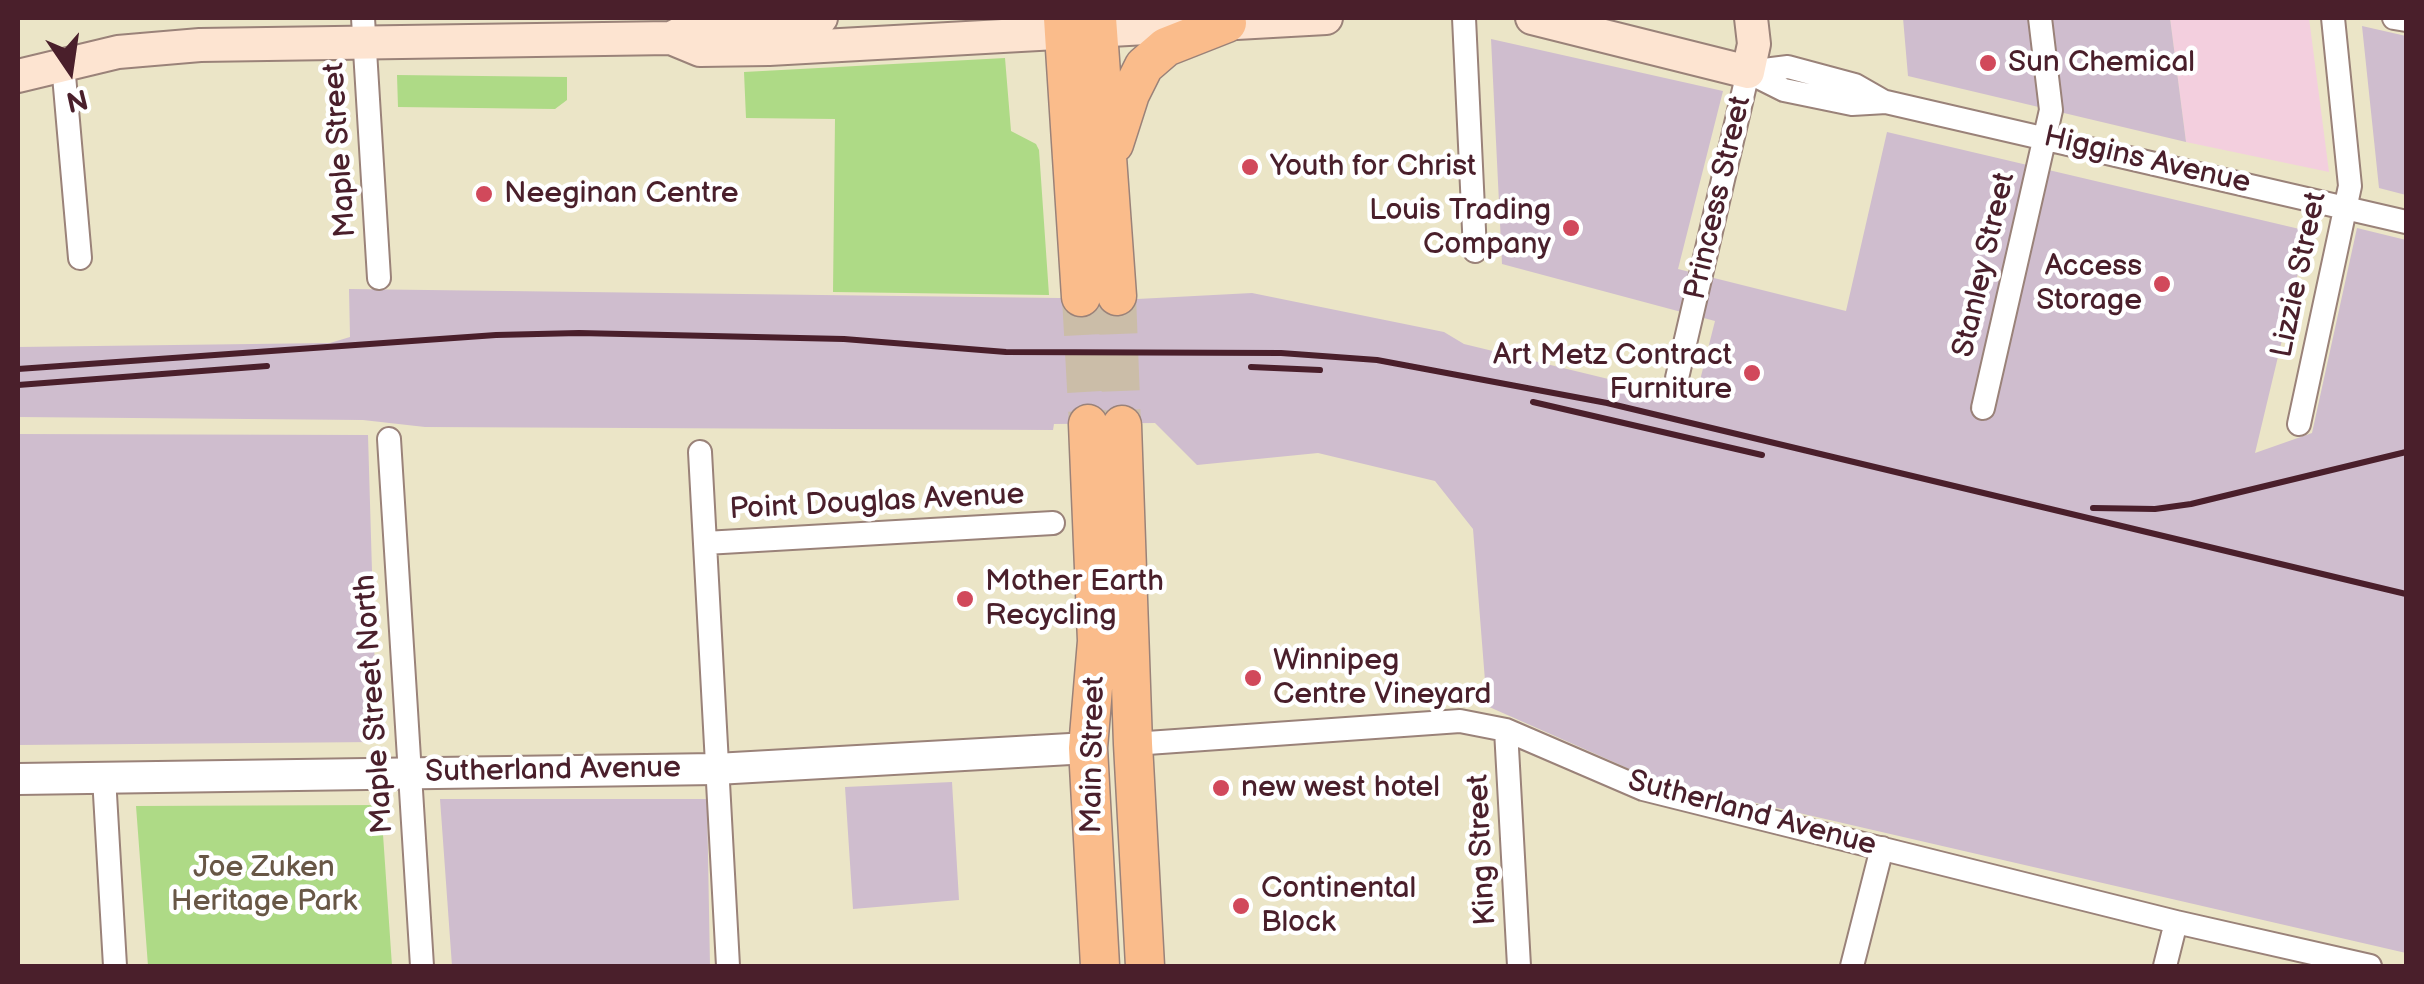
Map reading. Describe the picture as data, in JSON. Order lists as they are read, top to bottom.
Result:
{
  "streets": {
    "main road": ["Higgins Avenue", "Princess Street", "Main Street"],
    "street": [
      "Maple Street",
      "Stanley Street",
      "Lizzie Street",
      "Point Douglas Avenue",
      "Maple Street North",
      "Sutherland Avenue",
      "King Street"
    ]
  },
  "crossings": [
    ["Higgins Avenue", "Princess Street"],
    ["Higgins Avenue", "Stanley Street"],
    ["Higgins Avenue", "Lizzie Street"],
    ["Maple Street North", "Sutherland Avenue"],
    ["Main Street", "Sutherland Avenue"],
    ["Sutherland Avenue", "King Street"]
  ],
  "parks": ["Joe Zuken Heritage Park"],
  "places": [
    "Sun Chemical",
    "Youth for Christ",
    "Neeginan Centre",
    "Louis Trading Company",
    "Access Storage",
    "Art Metz Contract Furniture",
    "Mother Earth Recycling",
    "Winnipeg Centre Vineyard",
    "new west hotel",
    "Continental Block"
  ],
  "north": "bottom"
}
